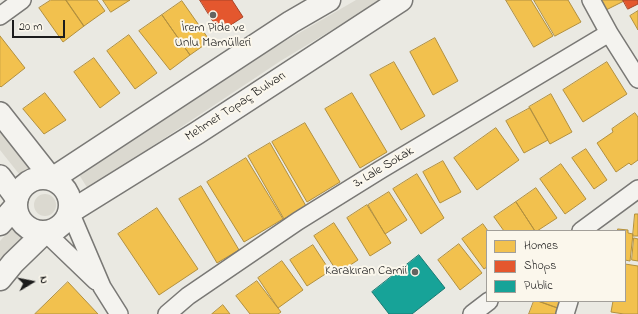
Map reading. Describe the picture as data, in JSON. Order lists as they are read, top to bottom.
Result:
{
  "streets": {
    "main road": ["Mehmet Topaç Bulvarı"],
    "street": ["3. Lale Sokak"]
  },
  "places": ["İrem Pide ve Unlu Mamülleri", "Karakıran Camii"],
  "legend": ["Homes", "Shops", "Public"],
  "scale_bar": "20 m",
  "north": "right"
}
